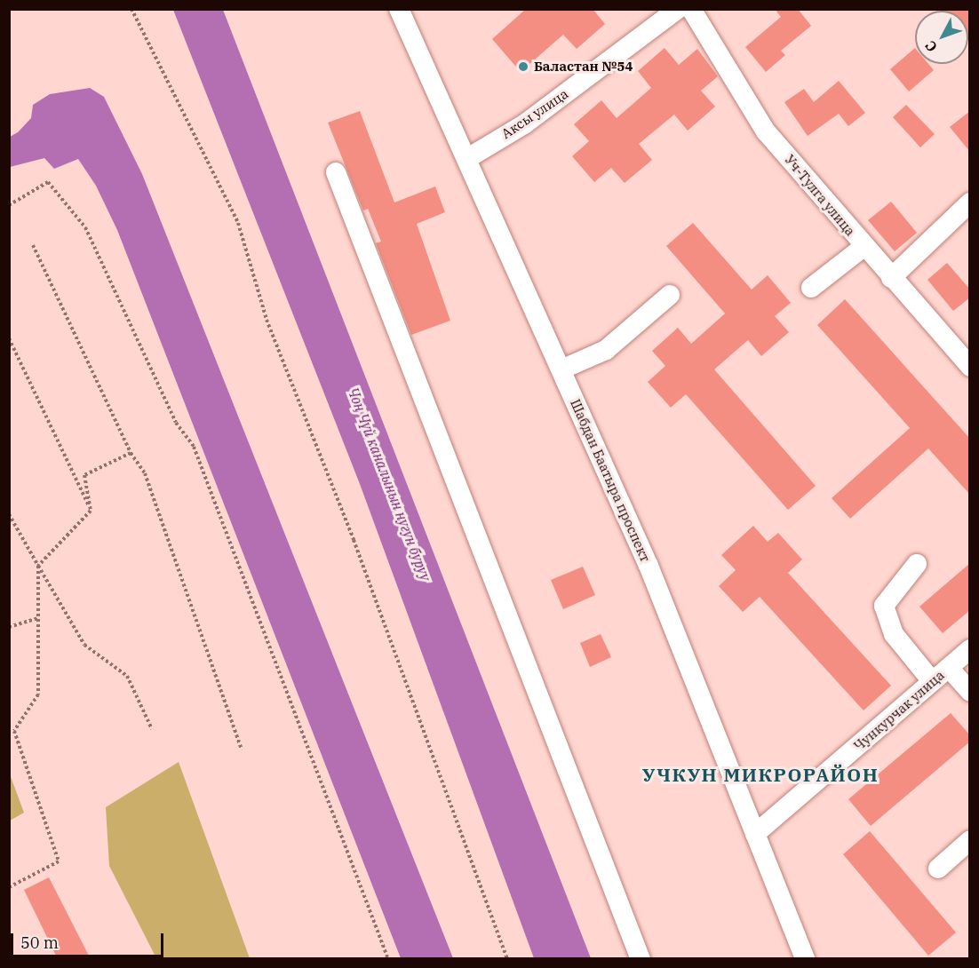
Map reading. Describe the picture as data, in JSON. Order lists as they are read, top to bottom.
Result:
{
  "streets": {
    "street": [
      "Аксы улица",
      "Уч-Тулга улица",
      "Шабдан Баатыра проспект",
      "Чункурчак улица"
    ]
  },
  "crossings": [
    ["Аксы улица", "Шабдан Баатыра проспект"],
    ["Шабдан Баатыра проспект", "Чункурчак улица"]
  ],
  "districts": ["УЧКУН МИКРОРАЙОН"],
  "water": ["Чоң Чүй каналынын нугун буруу"],
  "places": ["Баластан №54"],
  "scale_bar": "50 m",
  "north": "bottom left"
}
